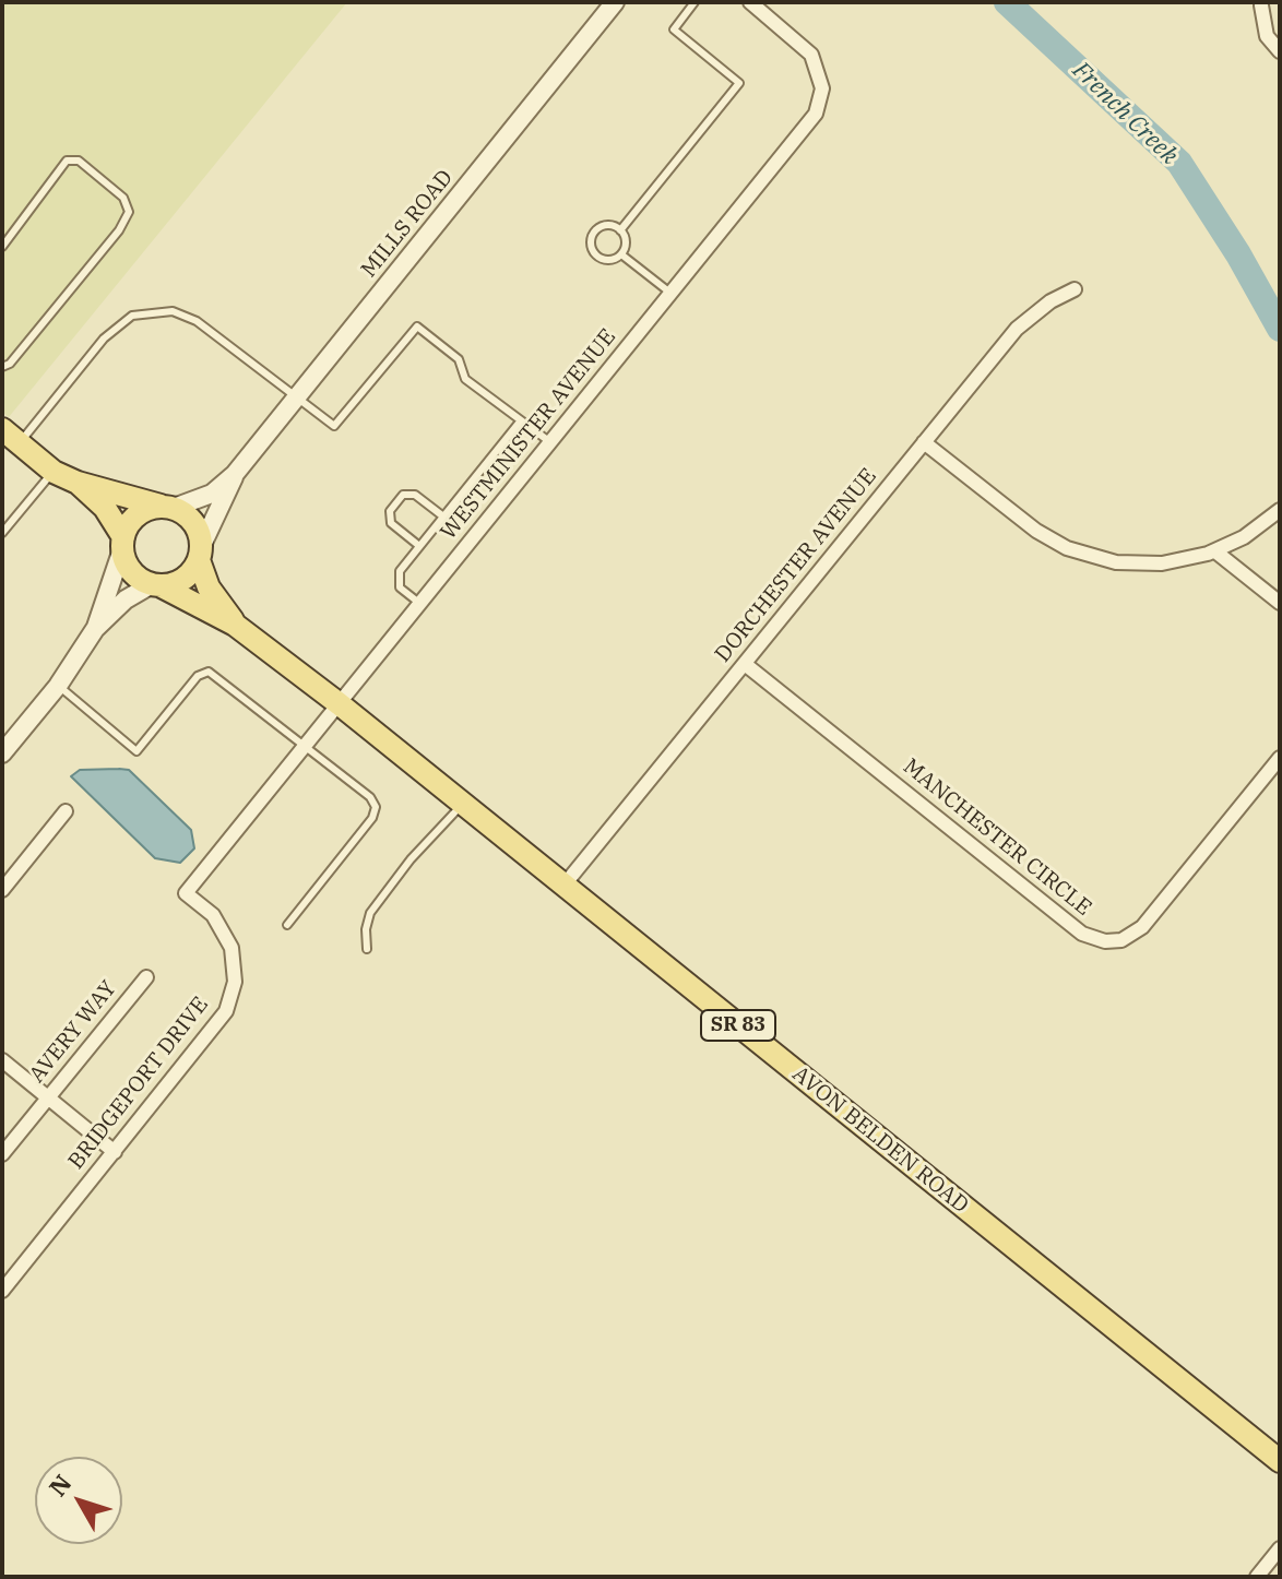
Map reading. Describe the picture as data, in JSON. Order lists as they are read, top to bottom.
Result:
{
  "streets": {
    "main road": ["SR 83", "AVON BELDEN ROAD"],
    "street": [
      "MILLS ROAD",
      "WESTMINISTER AVENUE",
      "DORCHESTER AVENUE",
      "MANCHESTER CIRCLE",
      "AVERY WAY",
      "BRIDGEPORT DRIVE"
    ]
  },
  "crossings": [
    ["MILLS ROAD", "AVON BELDEN ROAD"],
    ["WESTMINISTER AVENUE", "BRIDGEPORT DRIVE"],
    ["WESTMINISTER AVENUE", "AVON BELDEN ROAD"],
    ["DORCHESTER AVENUE", "MANCHESTER CIRCLE"],
    ["DORCHESTER AVENUE", "AVON BELDEN ROAD"]
  ],
  "water": ["French Creek"],
  "north": "top left"
}
